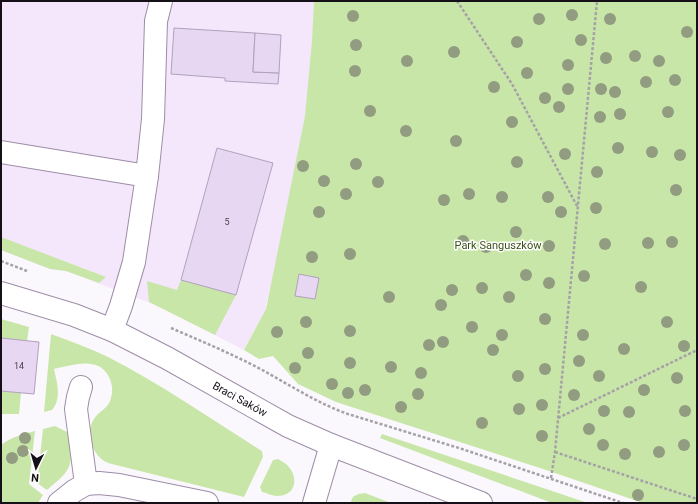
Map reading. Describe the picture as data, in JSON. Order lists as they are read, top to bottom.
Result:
{
  "streets": {
    "street": ["Braci Saków"]
  },
  "parks": ["Park Sanguszków"],
  "house_numbers": ["5", "14"],
  "north": "bottom"
}
